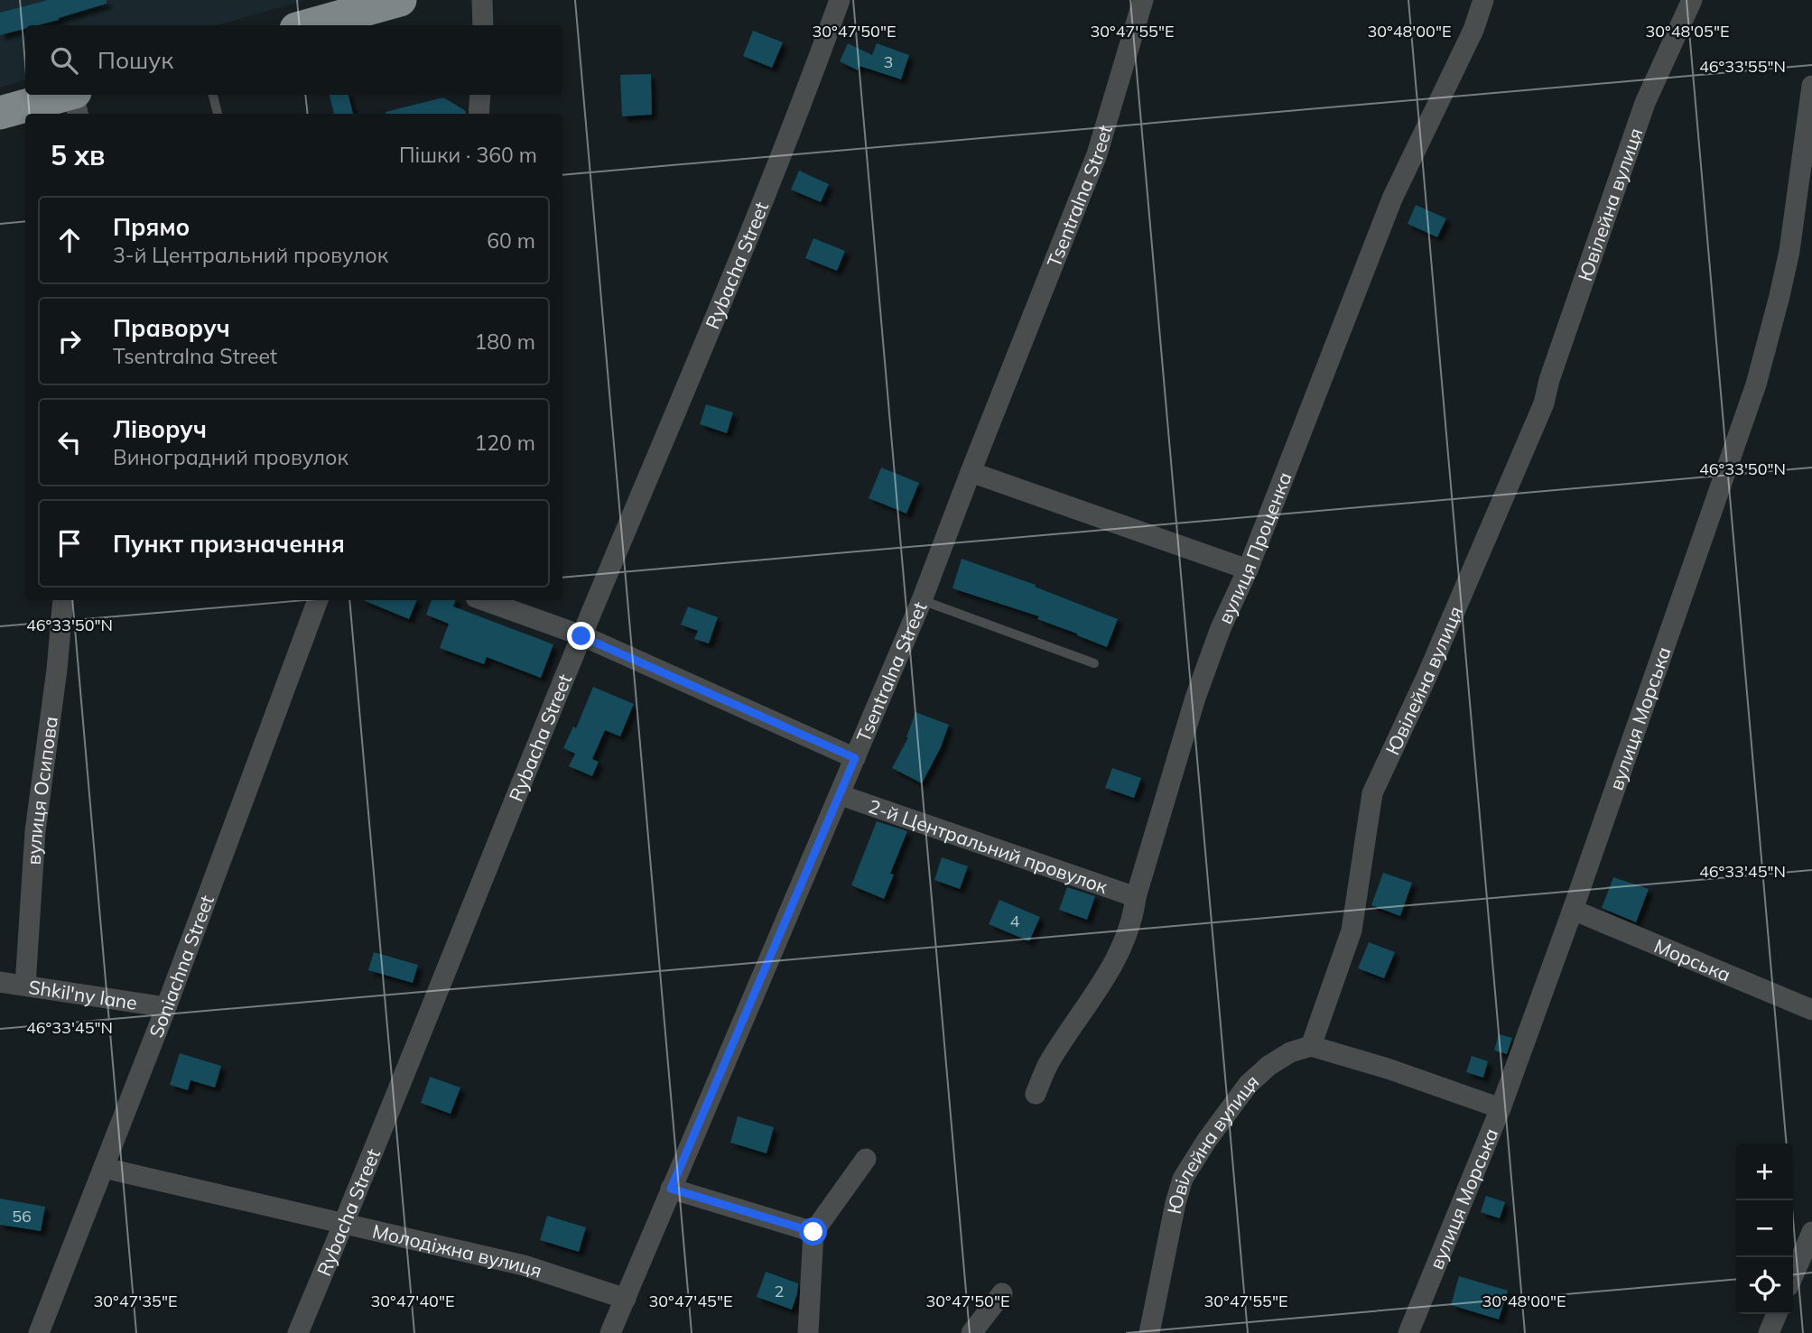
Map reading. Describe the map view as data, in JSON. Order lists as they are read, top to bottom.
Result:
{
  "streets": {
    "street": [
      "Tsentralna Street",
      "Ювілейна вулиця",
      "Rybacha Street",
      "вулиця Проценка",
      "вулиця Морська",
      "вулиця Осипова",
      "2-й Центральний провулок",
      "Морська",
      "Soniachna Street",
      "Shkil'ny lane",
      "Молодіжна вулиця"
    ]
  },
  "crossings": [
    ["Tsentralna Street", "2-й Центральний провулок"],
    ["Tsentralna Street", "Молодіжна вулиця"],
    ["Rybacha Street", "Молодіжна вулиця"],
    ["вулиця Проценка", "2-й Центральний провулок"],
    ["вулиця Морська", "Морська"],
    ["вулиця Осипова", "Shkil'ny lane"],
    ["Soniachna Street", "Shkil'ny lane"],
    ["Soniachna Street", "Молодіжна вулиця"]
  ],
  "house_numbers": [
    "3",
    "4",
    "56",
    "2"
  ],
  "page": {
    "search": "Пошук",
    "heading": ["5 хв", "Пішки · 360 m"],
    "list": [
      ["Прямо", "3-й Центральний провулок", "60 m"],
      ["Праворуч", "Tsentralna Street", "180 m"],
      ["Ліворуч", "Виноградний провулок", "120 m"],
      "Пункт призначення"
    ],
    "map_buttons": ["+", "−"]
  },
  "coordinates": [
    "30°47'50\"E",
    "30°47'55\"E",
    "30°48'00\"E",
    "30°48'05\"E",
    "46°33'55\"N",
    "46°33'50\"N",
    "46°33'45\"N",
    "30°47'35\"E",
    "30°47'40\"E",
    "30°47'45\"E"
  ]
}
